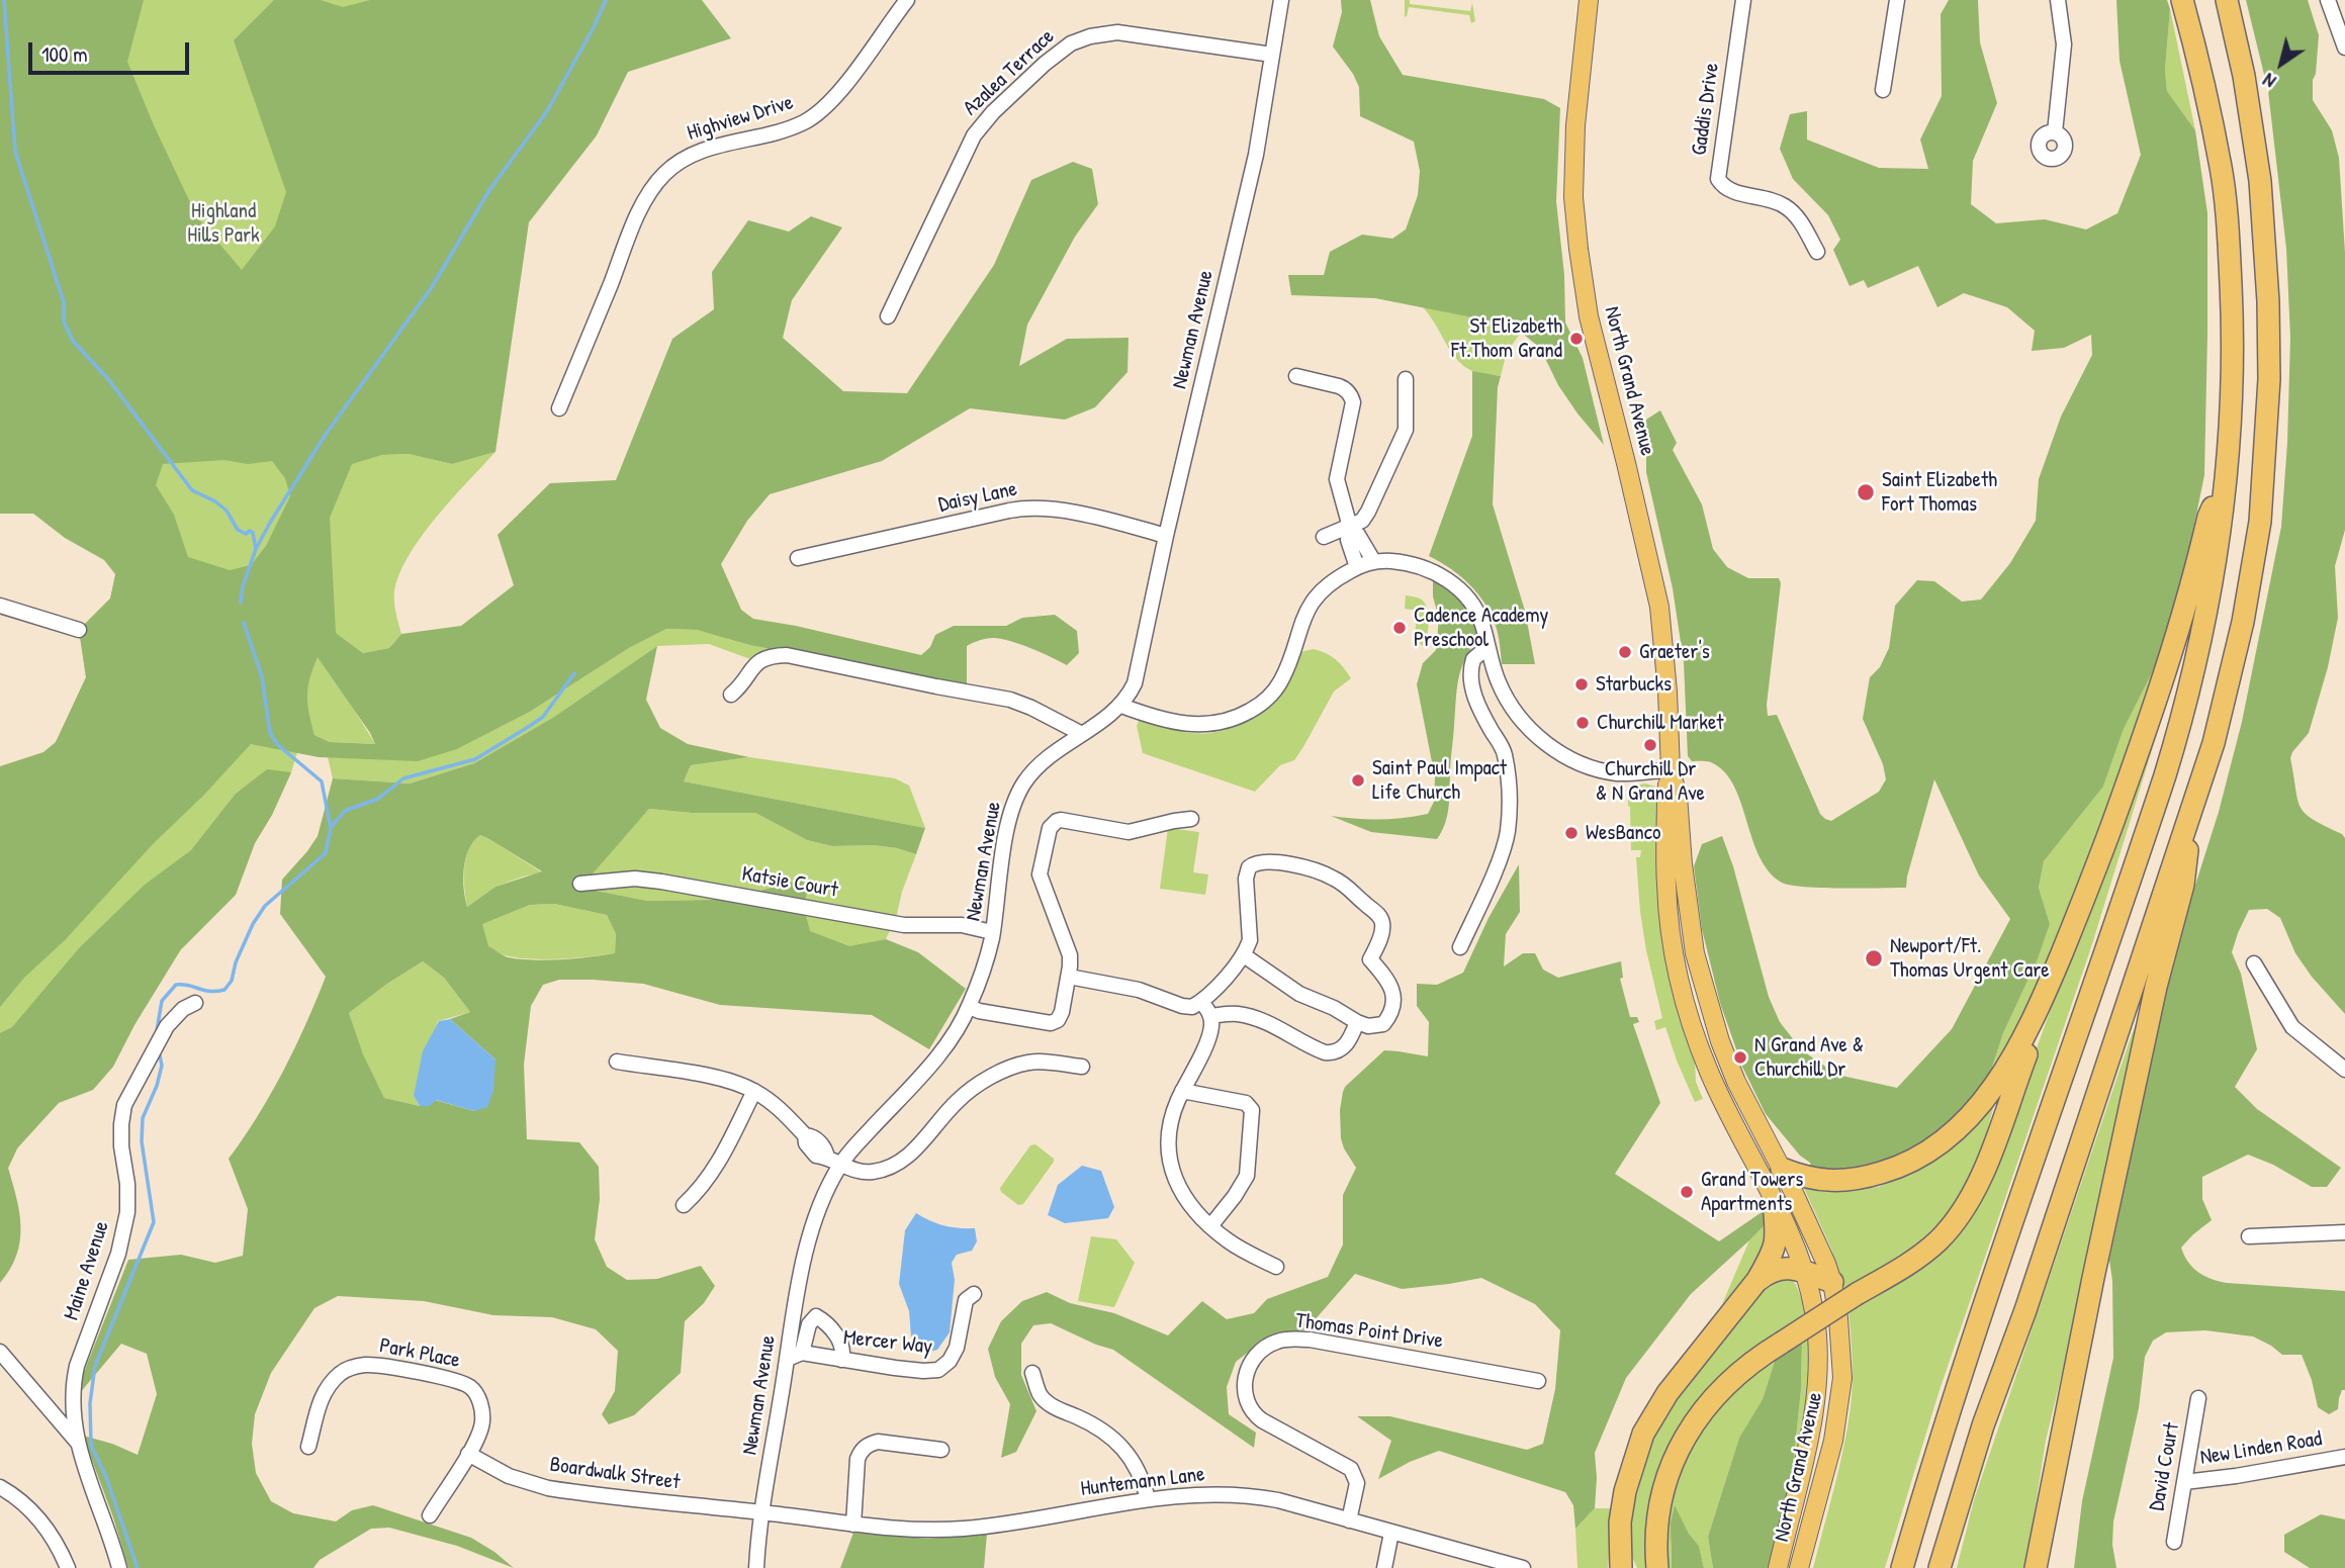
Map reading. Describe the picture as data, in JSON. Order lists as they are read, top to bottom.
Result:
{
  "streets": {
    "main road": ["North Grand Avenue"],
    "street": [
      "Azalea Terrace",
      "Gaddis Drive",
      "Highview Drive",
      "Newman Avenue",
      "Daisy Lane",
      "Katsie Court",
      "Maine Avenue",
      "Thomas Point Drive",
      "Mercer Way",
      "Park Place",
      "New Linden Road",
      "David Court",
      "Boardwalk Street",
      "Huntemann Lane"
    ]
  },
  "crossings": [
    ["Azalea Terrace", "Newman Avenue"],
    ["Newman Avenue", "Daisy Lane"],
    ["Newman Avenue", "Katsie Court"],
    ["Newman Avenue", "Mercer Way"],
    ["Newman Avenue", "Boardwalk Street"],
    ["Newman Avenue", "Huntemann Lane"],
    ["Thomas Point Drive", "Huntemann Lane"],
    ["Park Place", "Boardwalk Street"],
    ["New Linden Road", "David Court"],
    ["Boardwalk Street", "Huntemann Lane"]
  ],
  "parks": ["Highland Hills Park"],
  "places": [
    "St Elizabeth Ft.Thom Grand",
    "Saint Elizabeth Fort Thomas",
    "Cadence Academy Preschool",
    "Graeter's",
    "Starbucks",
    "Churchill Market",
    "Churchill Dr & N Grand Ave",
    "Saint Paul Impact Life Church",
    "WesBanco",
    "Newport/Ft. Thomas Urgent Care",
    "N Grand Ave & Churchill Dr",
    "Grand Towers Apartments"
  ],
  "scale_bar": "100 m",
  "north": "bottom left"
}
